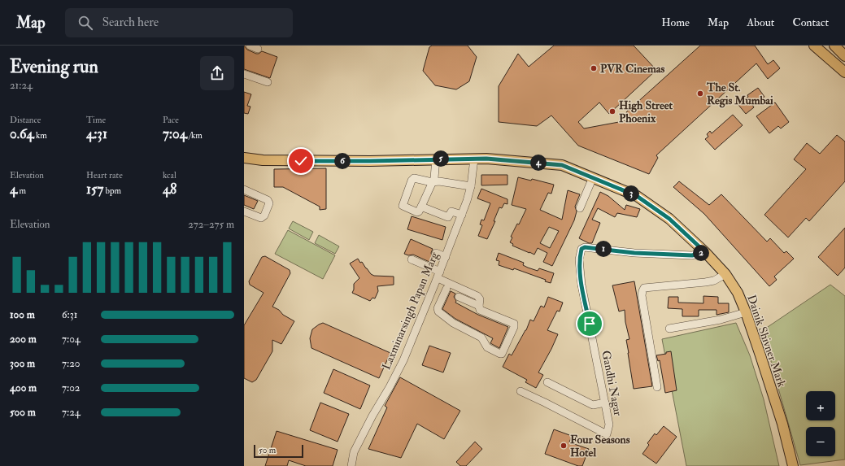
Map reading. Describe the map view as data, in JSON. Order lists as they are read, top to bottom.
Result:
{
  "streets": {
    "main road": ["Dainik Shivner Mark"],
    "street": ["Laxminarsingh Papan Marg", "Gandhi Nagar"]
  },
  "crossings": [
    ["Laxminarsingh Papan Marg", "Dainik Shivner Mark"],
    ["Dainik Shivner Mark", "Gandhi Nagar"]
  ],
  "places": [
    "PVR Cinemas",
    "The St. Regis Mumbai",
    "High Street Phoenix",
    "Four Seasons Hotel"
  ],
  "scale_bar": "50 m",
  "page": {
    "header": "Map",
    "search": "Search here",
    "nav": [
      "Home",
      "Map",
      "About",
      "Contact"
    ],
    "heading": ["Evening run", "21:24"],
    "stats": [
      ["Distance", "0.64 km"],
      ["Time", "4:31"],
      ["Pace", "7:04 /km"],
      ["Elevation", "4 m"],
      ["Heart rate", "157 bpm"],
      ["kcal", "48"]
    ],
    "pins": [
      "5",
      "6",
      "4",
      "3",
      "1",
      "2"
    ],
    "chart": ["Elevation", "272–275 m"],
    "list": [
      {
        "name": "100 m",
        "note": "6:31"
      },
      {
        "name": "200 m",
        "note": "7:04"
      },
      {
        "name": "300 m",
        "note": "7:20"
      },
      {
        "name": "400 m",
        "note": "7:02"
      },
      {
        "name": "500 m",
        "note": "7:24"
      }
    ],
    "map_buttons": ["+", "−"],
    "scale": "50 m"
  }
}
